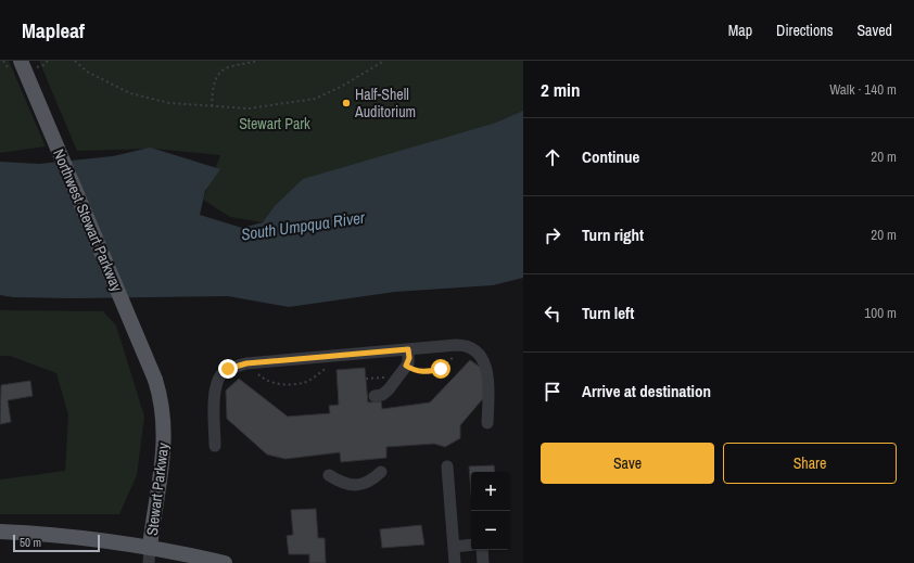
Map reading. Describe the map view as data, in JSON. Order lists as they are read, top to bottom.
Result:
{
  "streets": {
    "main road": ["Northwest Stewart Parkway", "Stewart Parkway"]
  },
  "crossings": [
    ["Northwest Stewart Parkway", "Stewart Parkway"]
  ],
  "water": ["South Umpqua River"],
  "parks": ["Stewart Park"],
  "places": ["Half-Shell Auditorium"],
  "scale_bar": "50 m",
  "page": {
    "header": "Mapleaf",
    "nav": ["Map", "Directions", "Saved"],
    "heading": ["2 min", "Walk · 140 m"],
    "list": [
      ["Continue", "20 m"],
      ["Turn right", "20 m"],
      ["Turn left", "100 m"],
      "Arrive at destination"
    ],
    "buttons": ["Save", "Share"],
    "map_buttons": ["+", "−"],
    "scale": "50 m"
  }
}
